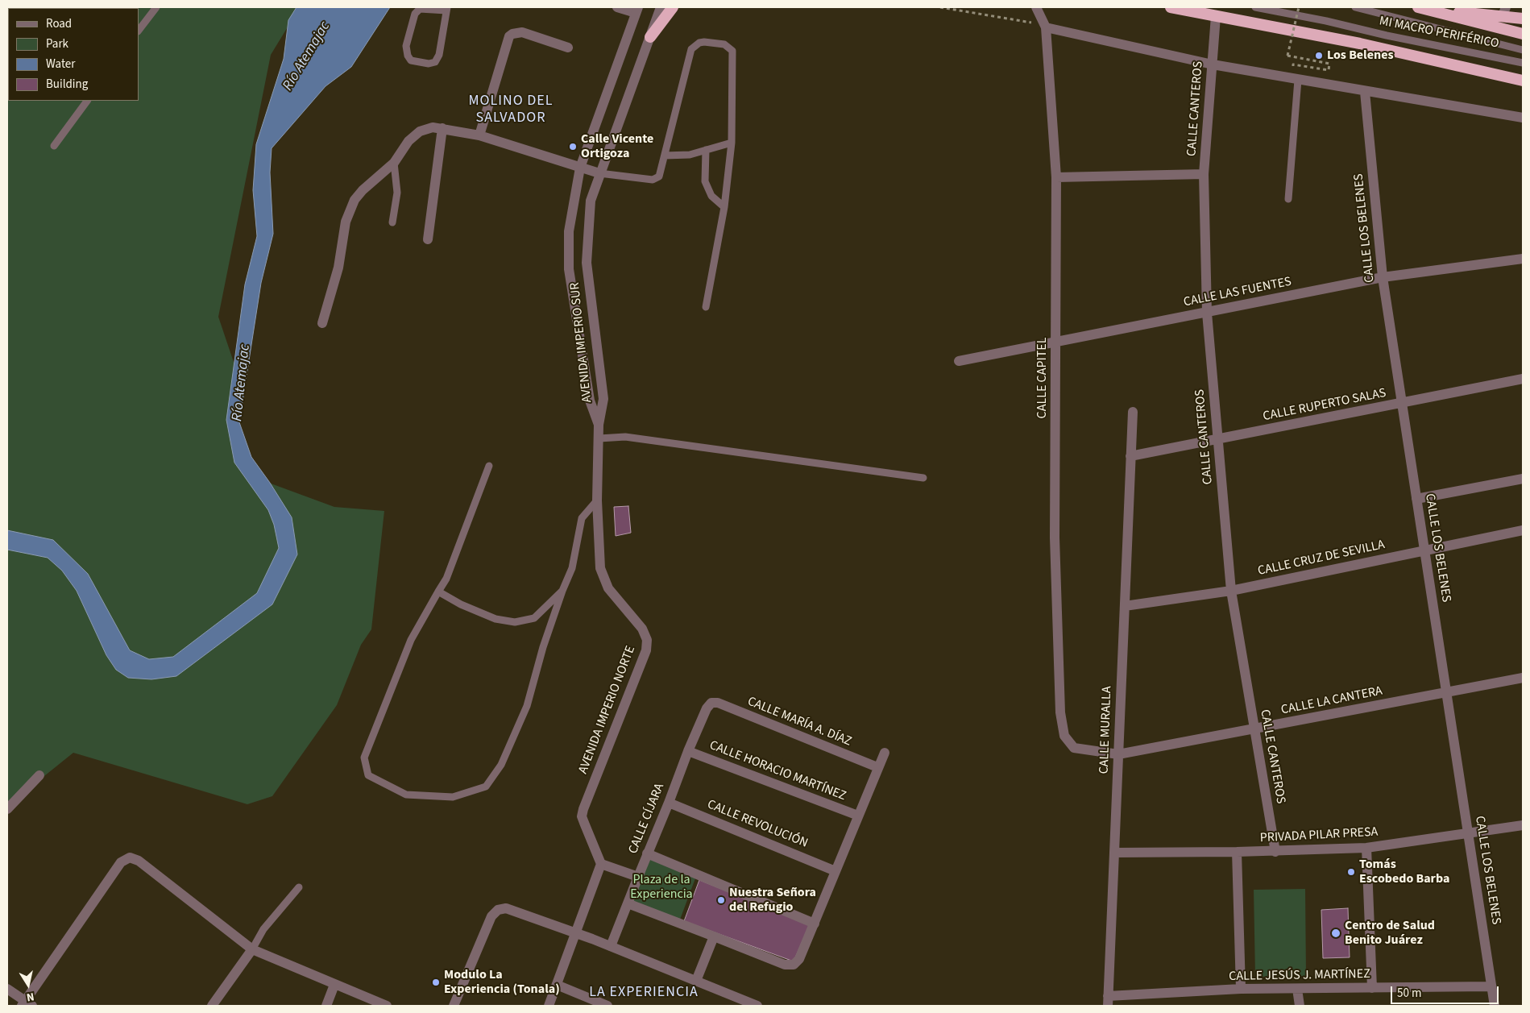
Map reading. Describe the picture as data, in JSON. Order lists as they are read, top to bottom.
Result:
{
  "streets": {
    "street": [
      "CALLE CANTEROS",
      "CALLE LOS BELENES",
      "CALLE LAS FUENTES",
      "AVENIDA IMPERIO SUR",
      "CALLE CAPITEL",
      "CALLE RUPERTO SALAS",
      "CALLE CRUZ DE SEVILLA",
      "CALLE LA CANTERA",
      "AVENIDA IMPERIO NORTE",
      "CALLE MARÍA A. DÍAZ",
      "CALLE MURALLA",
      "CALLE HORACIO MARTÍNEZ",
      "CALLE CÍJARA",
      "CALLE REVOLUCIÓN",
      "PRIVADA PILAR PRESA",
      "CALLE JESÚS J. MARTÍNEZ"
    ],
    "lane": ["MI MACRO PERIFÉRICO"]
  },
  "crossings": [
    ["CALLE CANTEROS", "CALLE LAS FUENTES"],
    ["CALLE CANTEROS", "CALLE RUPERTO SALAS"],
    ["CALLE CANTEROS", "CALLE CRUZ DE SEVILLA"],
    ["CALLE CANTEROS", "CALLE LA CANTERA"],
    ["CALLE CANTEROS", "PRIVADA PILAR PRESA"],
    ["CALLE LOS BELENES", "CALLE LAS FUENTES"],
    ["CALLE LOS BELENES", "CALLE RUPERTO SALAS"],
    ["CALLE LOS BELENES", "CALLE CRUZ DE SEVILLA"],
    ["CALLE LOS BELENES", "CALLE LA CANTERA"],
    ["CALLE LOS BELENES", "PRIVADA PILAR PRESA"],
    ["CALLE LOS BELENES", "CALLE JESÚS J. MARTÍNEZ"],
    ["CALLE LAS FUENTES", "CALLE CAPITEL"],
    ["AVENIDA IMPERIO SUR", "AVENIDA IMPERIO NORTE"],
    ["CALLE CAPITEL", "CALLE LA CANTERA"],
    ["CALLE RUPERTO SALAS", "CALLE MURALLA"],
    ["CALLE CRUZ DE SEVILLA", "CALLE MURALLA"],
    ["CALLE LA CANTERA", "CALLE MURALLA"],
    ["CALLE MARÍA A. DÍAZ", "CALLE CÍJARA"],
    ["CALLE MURALLA", "PRIVADA PILAR PRESA"],
    ["CALLE MURALLA", "CALLE JESÚS J. MARTÍNEZ"],
    ["CALLE HORACIO MARTÍNEZ", "CALLE CÍJARA"],
    ["CALLE CÍJARA", "CALLE REVOLUCIÓN"]
  ],
  "districts": ["MOLINO DEL SALVADOR", "LA EXPERIENCIA"],
  "water": ["Río Atemajac"],
  "parks": ["Plaza de la Experiencia"],
  "places": [
    "Los Belenes",
    "Calle Vicente Ortigoza",
    "Tomás Escobedo Barba",
    "Nuestra Señora del Refugio",
    "Centro de Salud Benito Juárez",
    "Modulo La Experiencia (Tonala)"
  ],
  "legend": [
    "Road",
    "Park",
    "Water",
    "Building"
  ],
  "scale_bar": "50 m",
  "north": "bottom"
}
